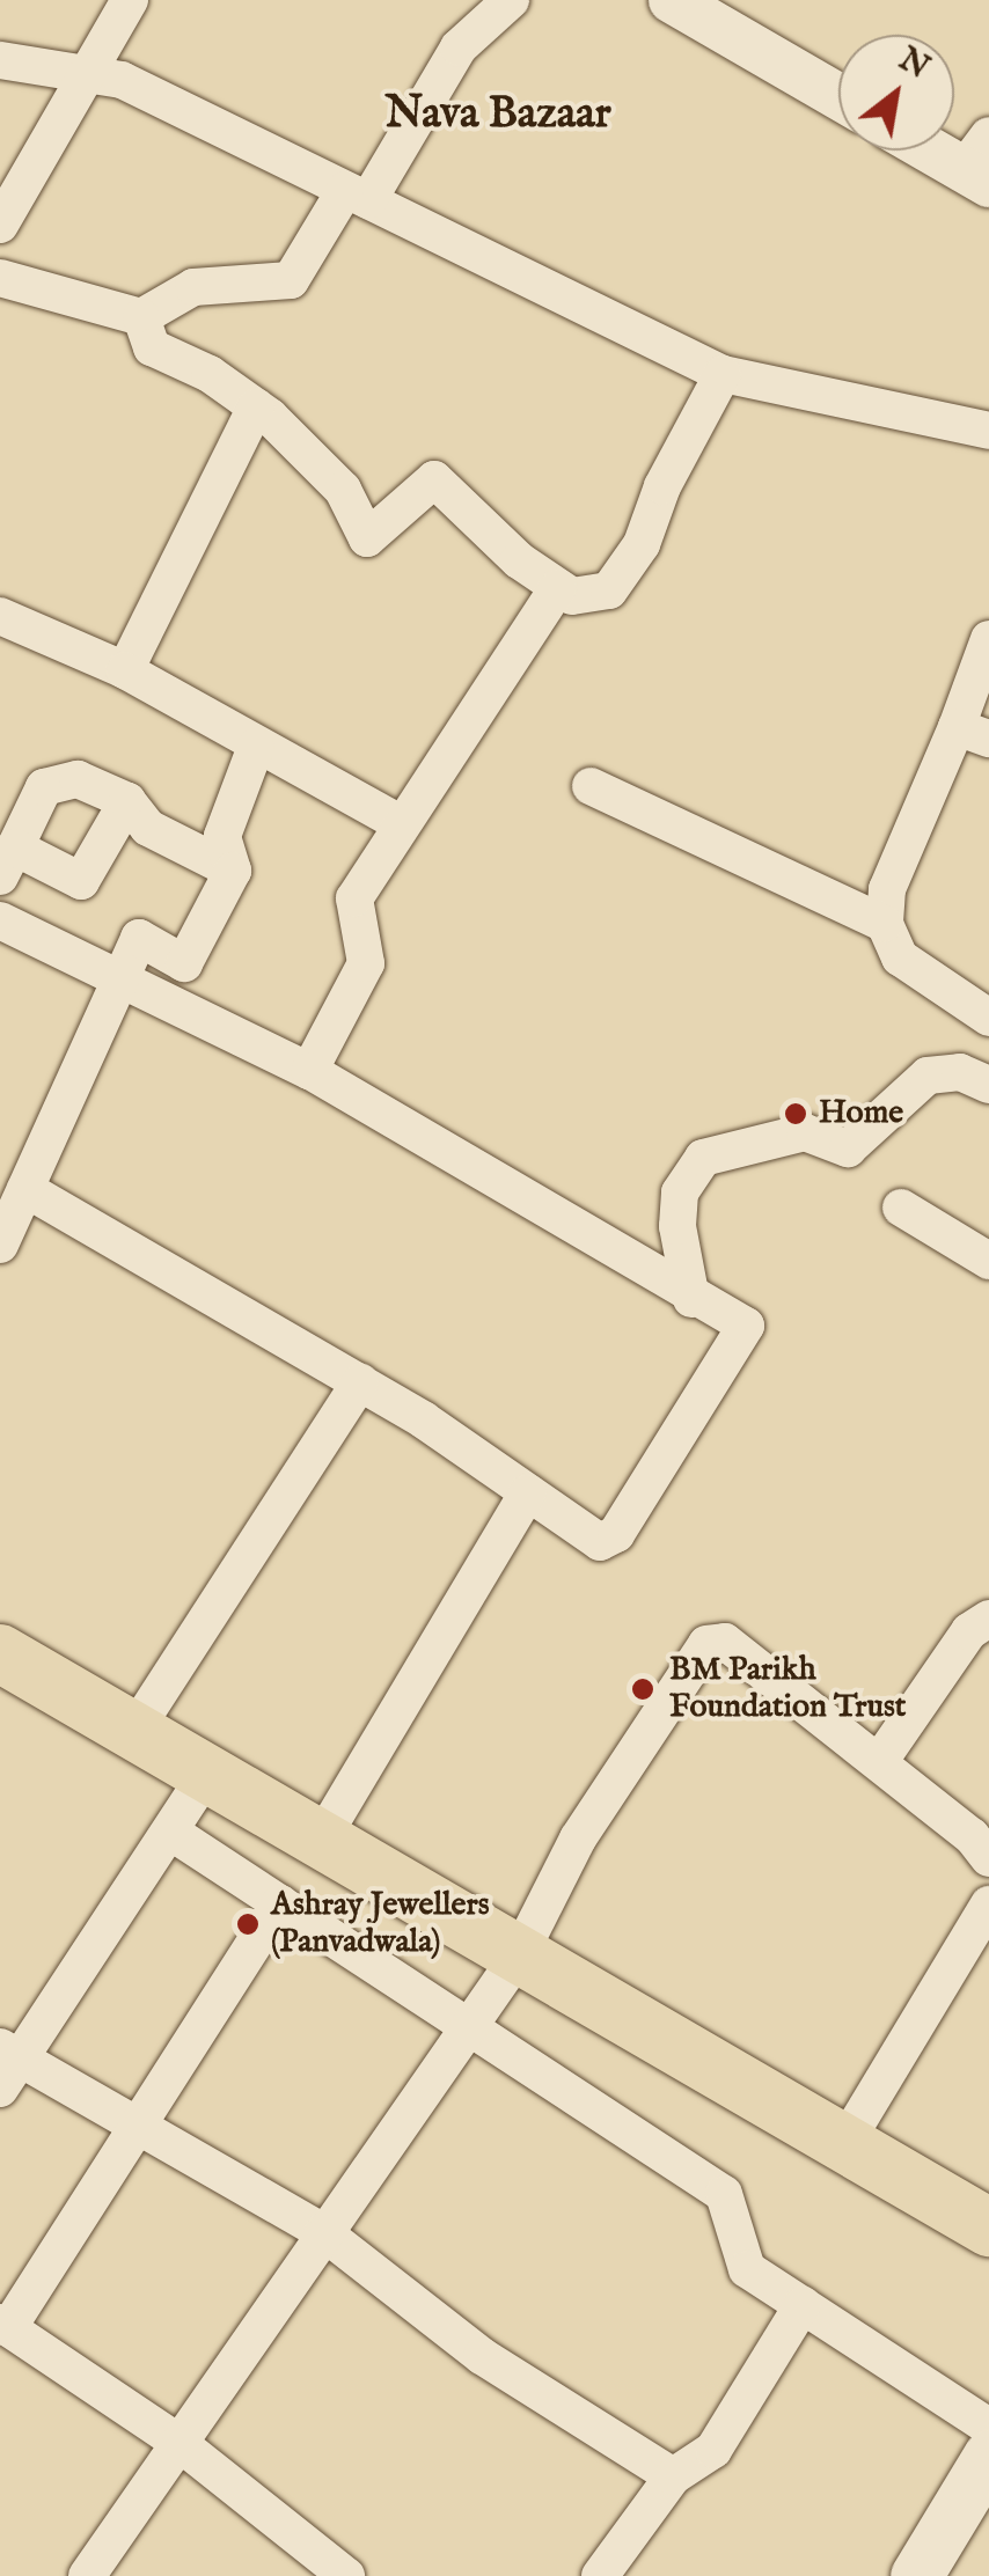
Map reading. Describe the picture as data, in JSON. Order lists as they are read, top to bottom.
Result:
{
  "districts": ["Nava Bazaar"],
  "places": ["Home", "BM Parikh Foundation Trust", "Ashray Jewellers (Panvadwala)"],
  "north": "top right"
}
